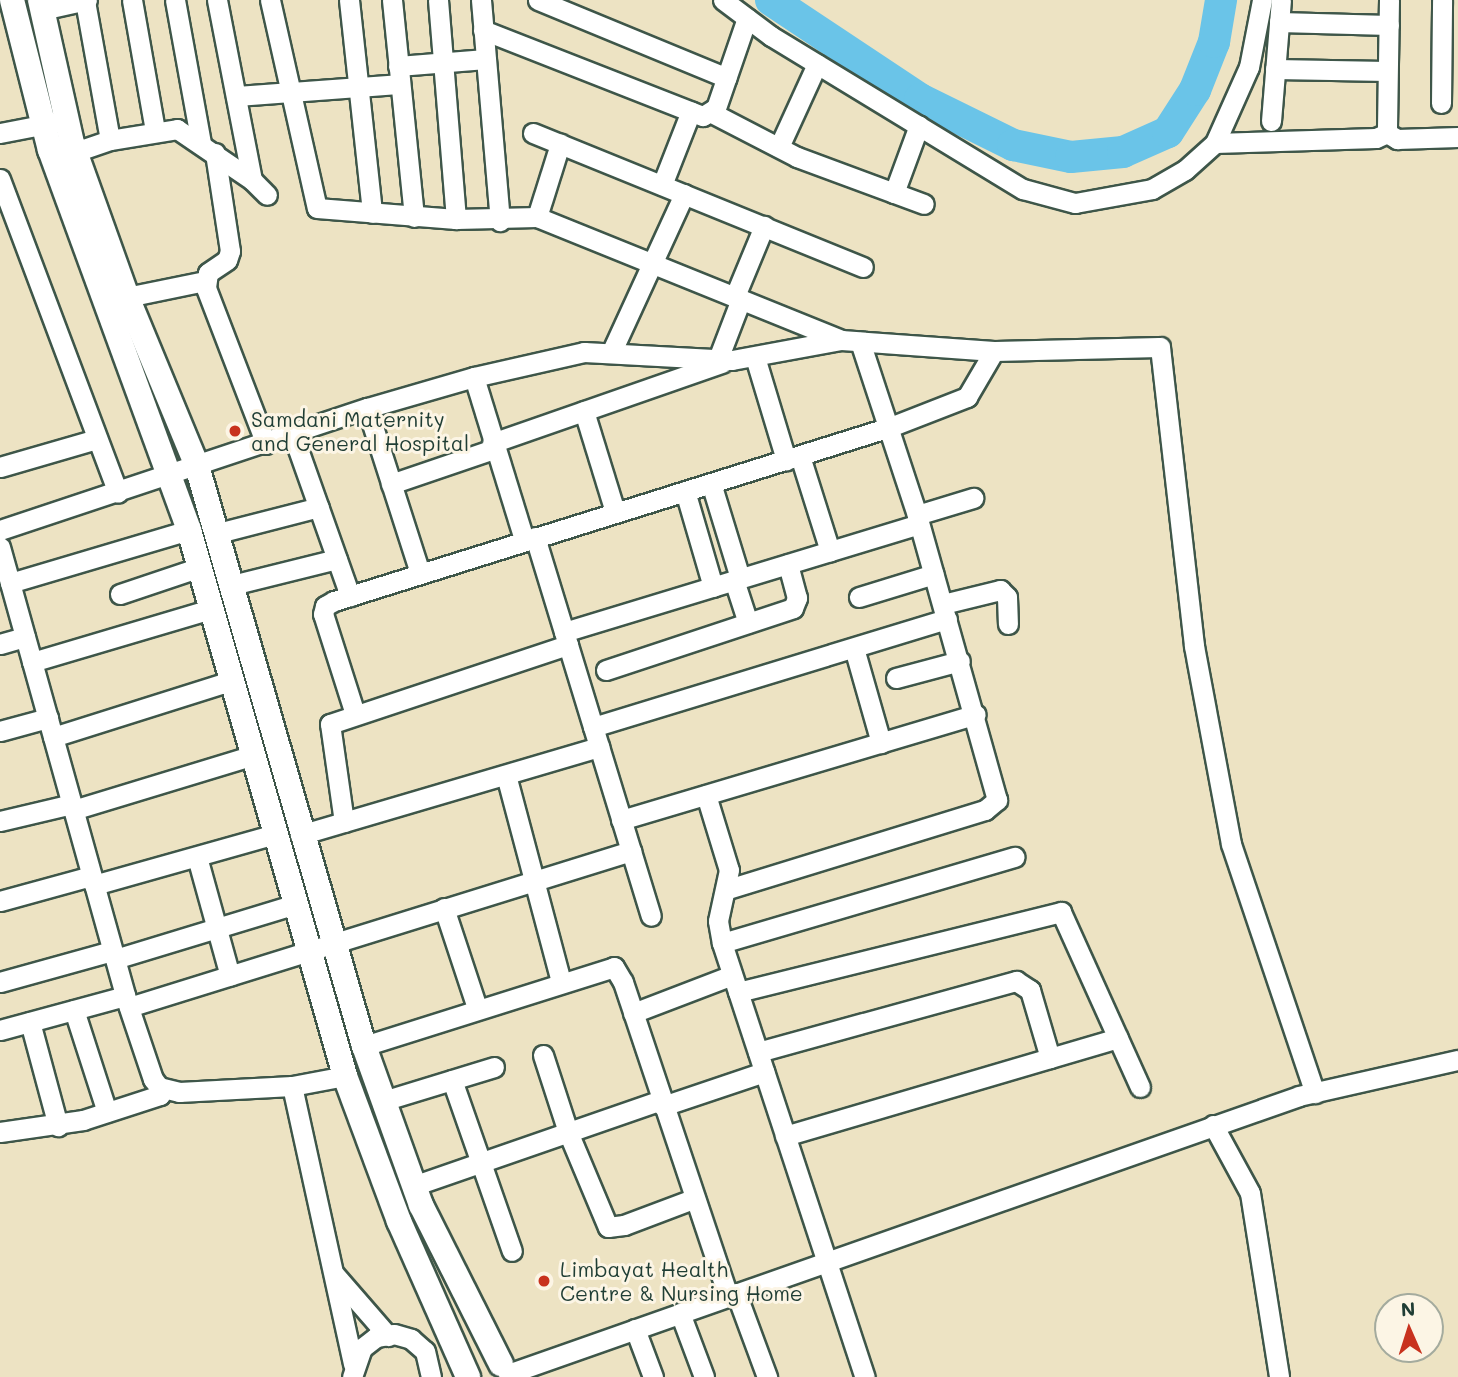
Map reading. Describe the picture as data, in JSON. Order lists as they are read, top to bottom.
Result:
{
  "places": ["Samdani Maternity and General Hospital", "Limbayat Health Centre & Nursing Home"],
  "north": "top"
}
